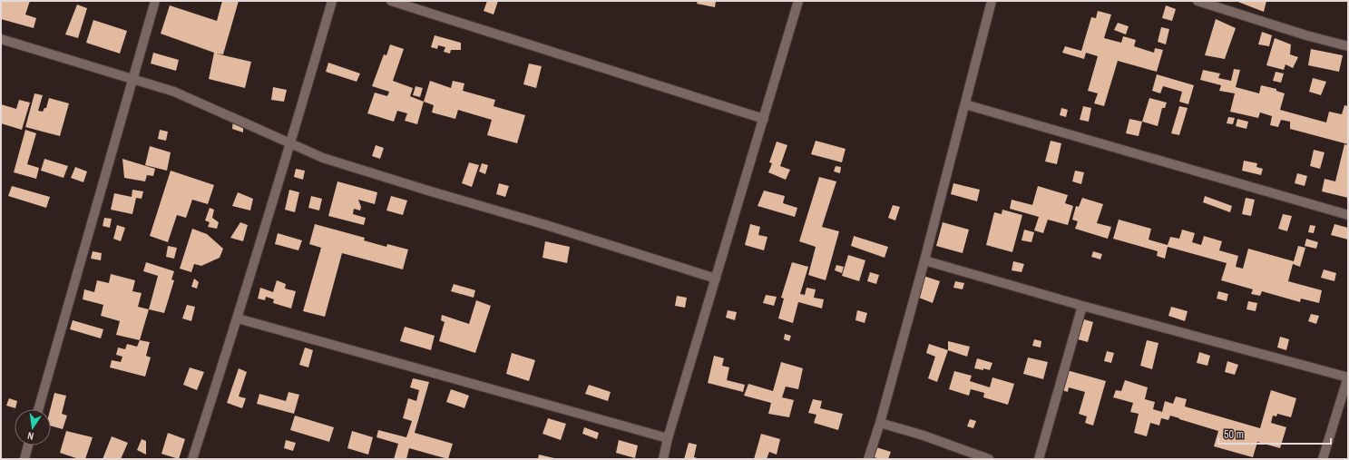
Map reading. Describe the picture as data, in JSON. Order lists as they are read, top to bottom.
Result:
{
  "scale_bar": "50 m",
  "north": "bottom"
}
